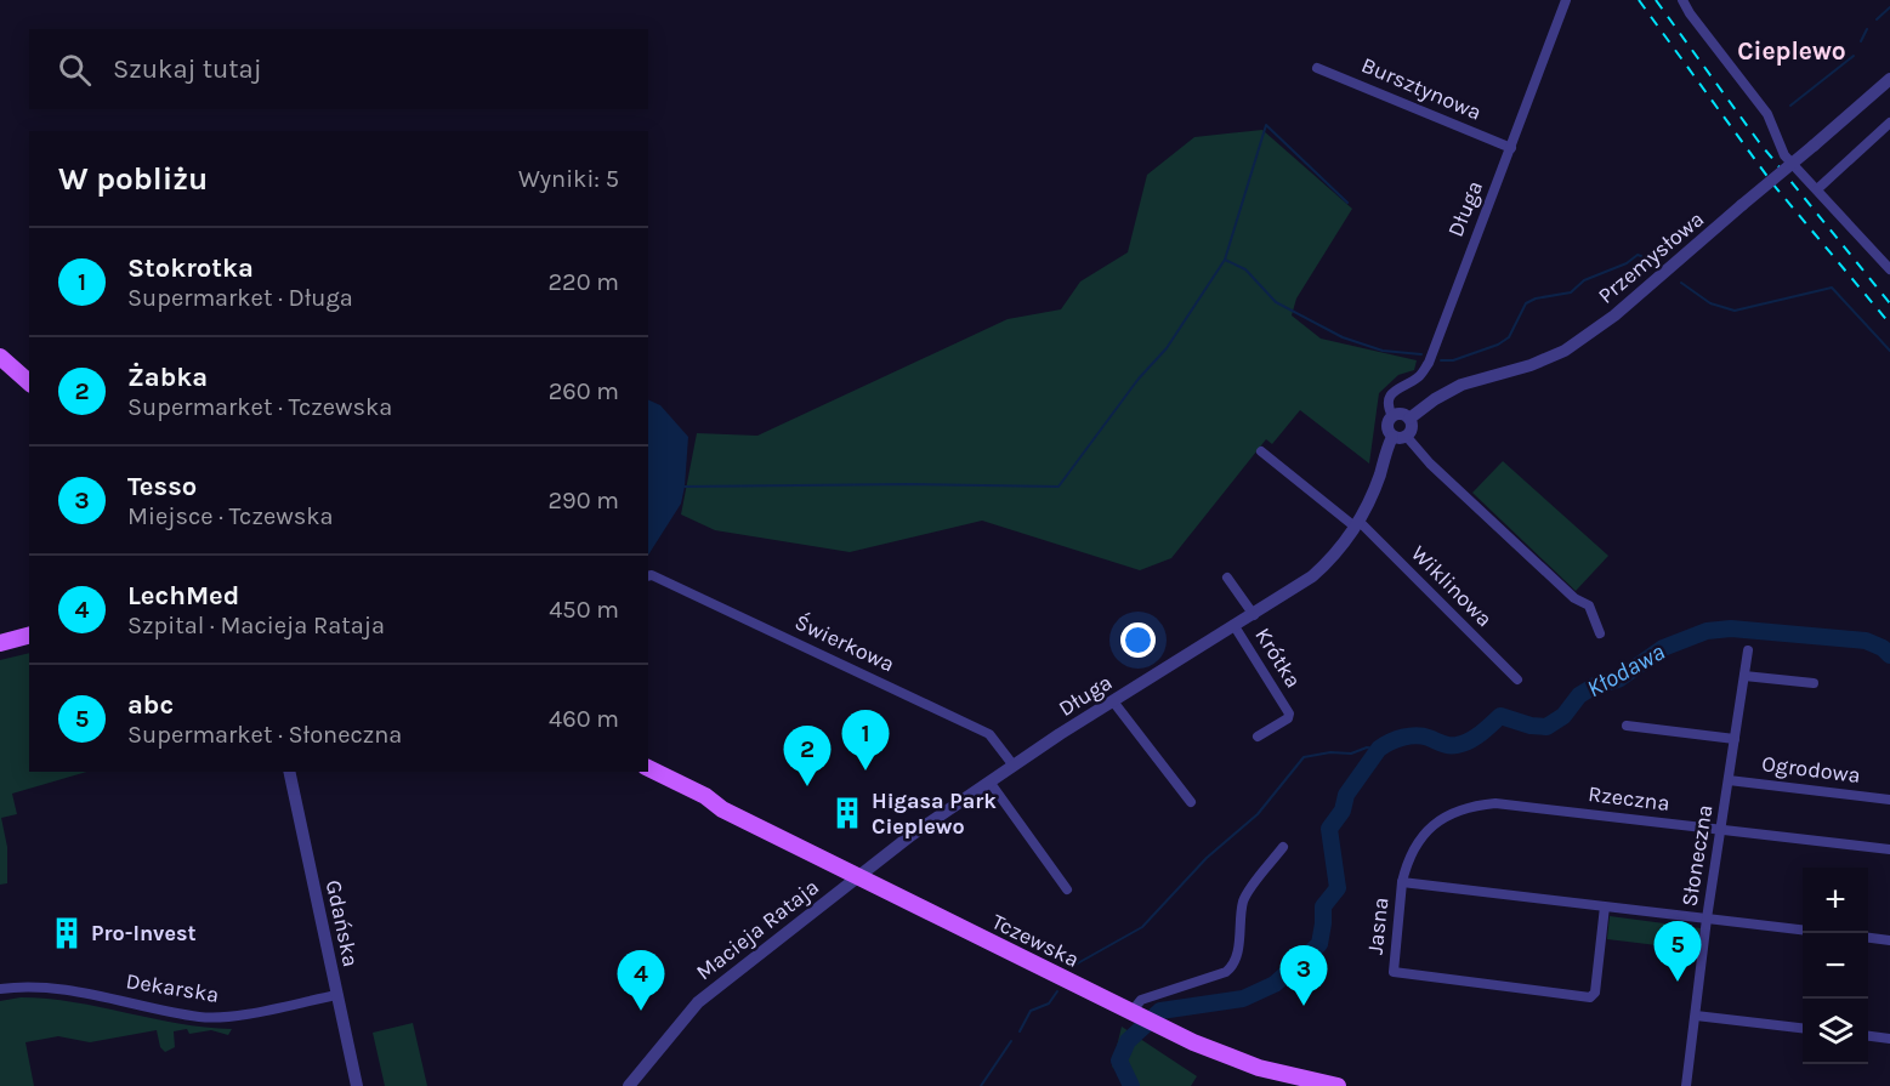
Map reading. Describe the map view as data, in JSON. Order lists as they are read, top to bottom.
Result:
{
  "streets": {
    "main road": ["Tczewska"],
    "street": [
      "Bursztynowa",
      "Długa",
      "Przemysłowa",
      "Wiklinowa",
      "Świerkowa",
      "Krótka",
      "Ogrodowa",
      "Rzeczna",
      "Słoneczna",
      "Gdańska",
      "Jasna",
      "Macieja Rataja",
      "Dekarska"
    ]
  },
  "crossings": [
    ["Bursztynowa", "Długa"],
    ["Długa", "Przemysłowa"],
    ["Długa", "Wiklinowa"],
    ["Długa", "Świerkowa"],
    ["Długa", "Krótka"],
    ["Długa", "Macieja Rataja"],
    ["Długa", "Tczewska"],
    ["Ogrodowa", "Słoneczna"],
    ["Rzeczna", "Słoneczna"],
    ["Rzeczna", "Jasna"],
    ["Słoneczna", "Jasna"],
    ["Gdańska", "Dekarska"],
    ["Macieja Rataja", "Tczewska"]
  ],
  "districts": ["Cieplewo"],
  "water": ["Kłodawa"],
  "places": {
    "building": ["Higasa Park Cieplewo", "Pro-Invest"]
  },
  "page": {
    "search": "Szukaj tutaj",
    "heading": ["W pobliżu", "Wyniki: 5"],
    "list": [
      {
        "mark": "1",
        "name": "Stokrotka",
        "note": "Supermarket · Długa",
        "value": "220 m"
      },
      {
        "mark": "2",
        "name": "Żabka",
        "note": "Supermarket · Tczewska",
        "value": "260 m"
      },
      {
        "mark": "3",
        "name": "Tesso",
        "note": "Miejsce · Tczewska",
        "value": "290 m"
      },
      {
        "mark": "4",
        "name": "LechMed",
        "note": "Szpital · Macieja Rataja",
        "value": "450 m"
      },
      {
        "mark": "5",
        "name": "abc",
        "note": "Supermarket · Słoneczna",
        "value": "460 m"
      }
    ],
    "pins": [
      "1",
      "2",
      "5",
      "3",
      "4"
    ],
    "map_buttons": ["+", "−"]
  }
}
